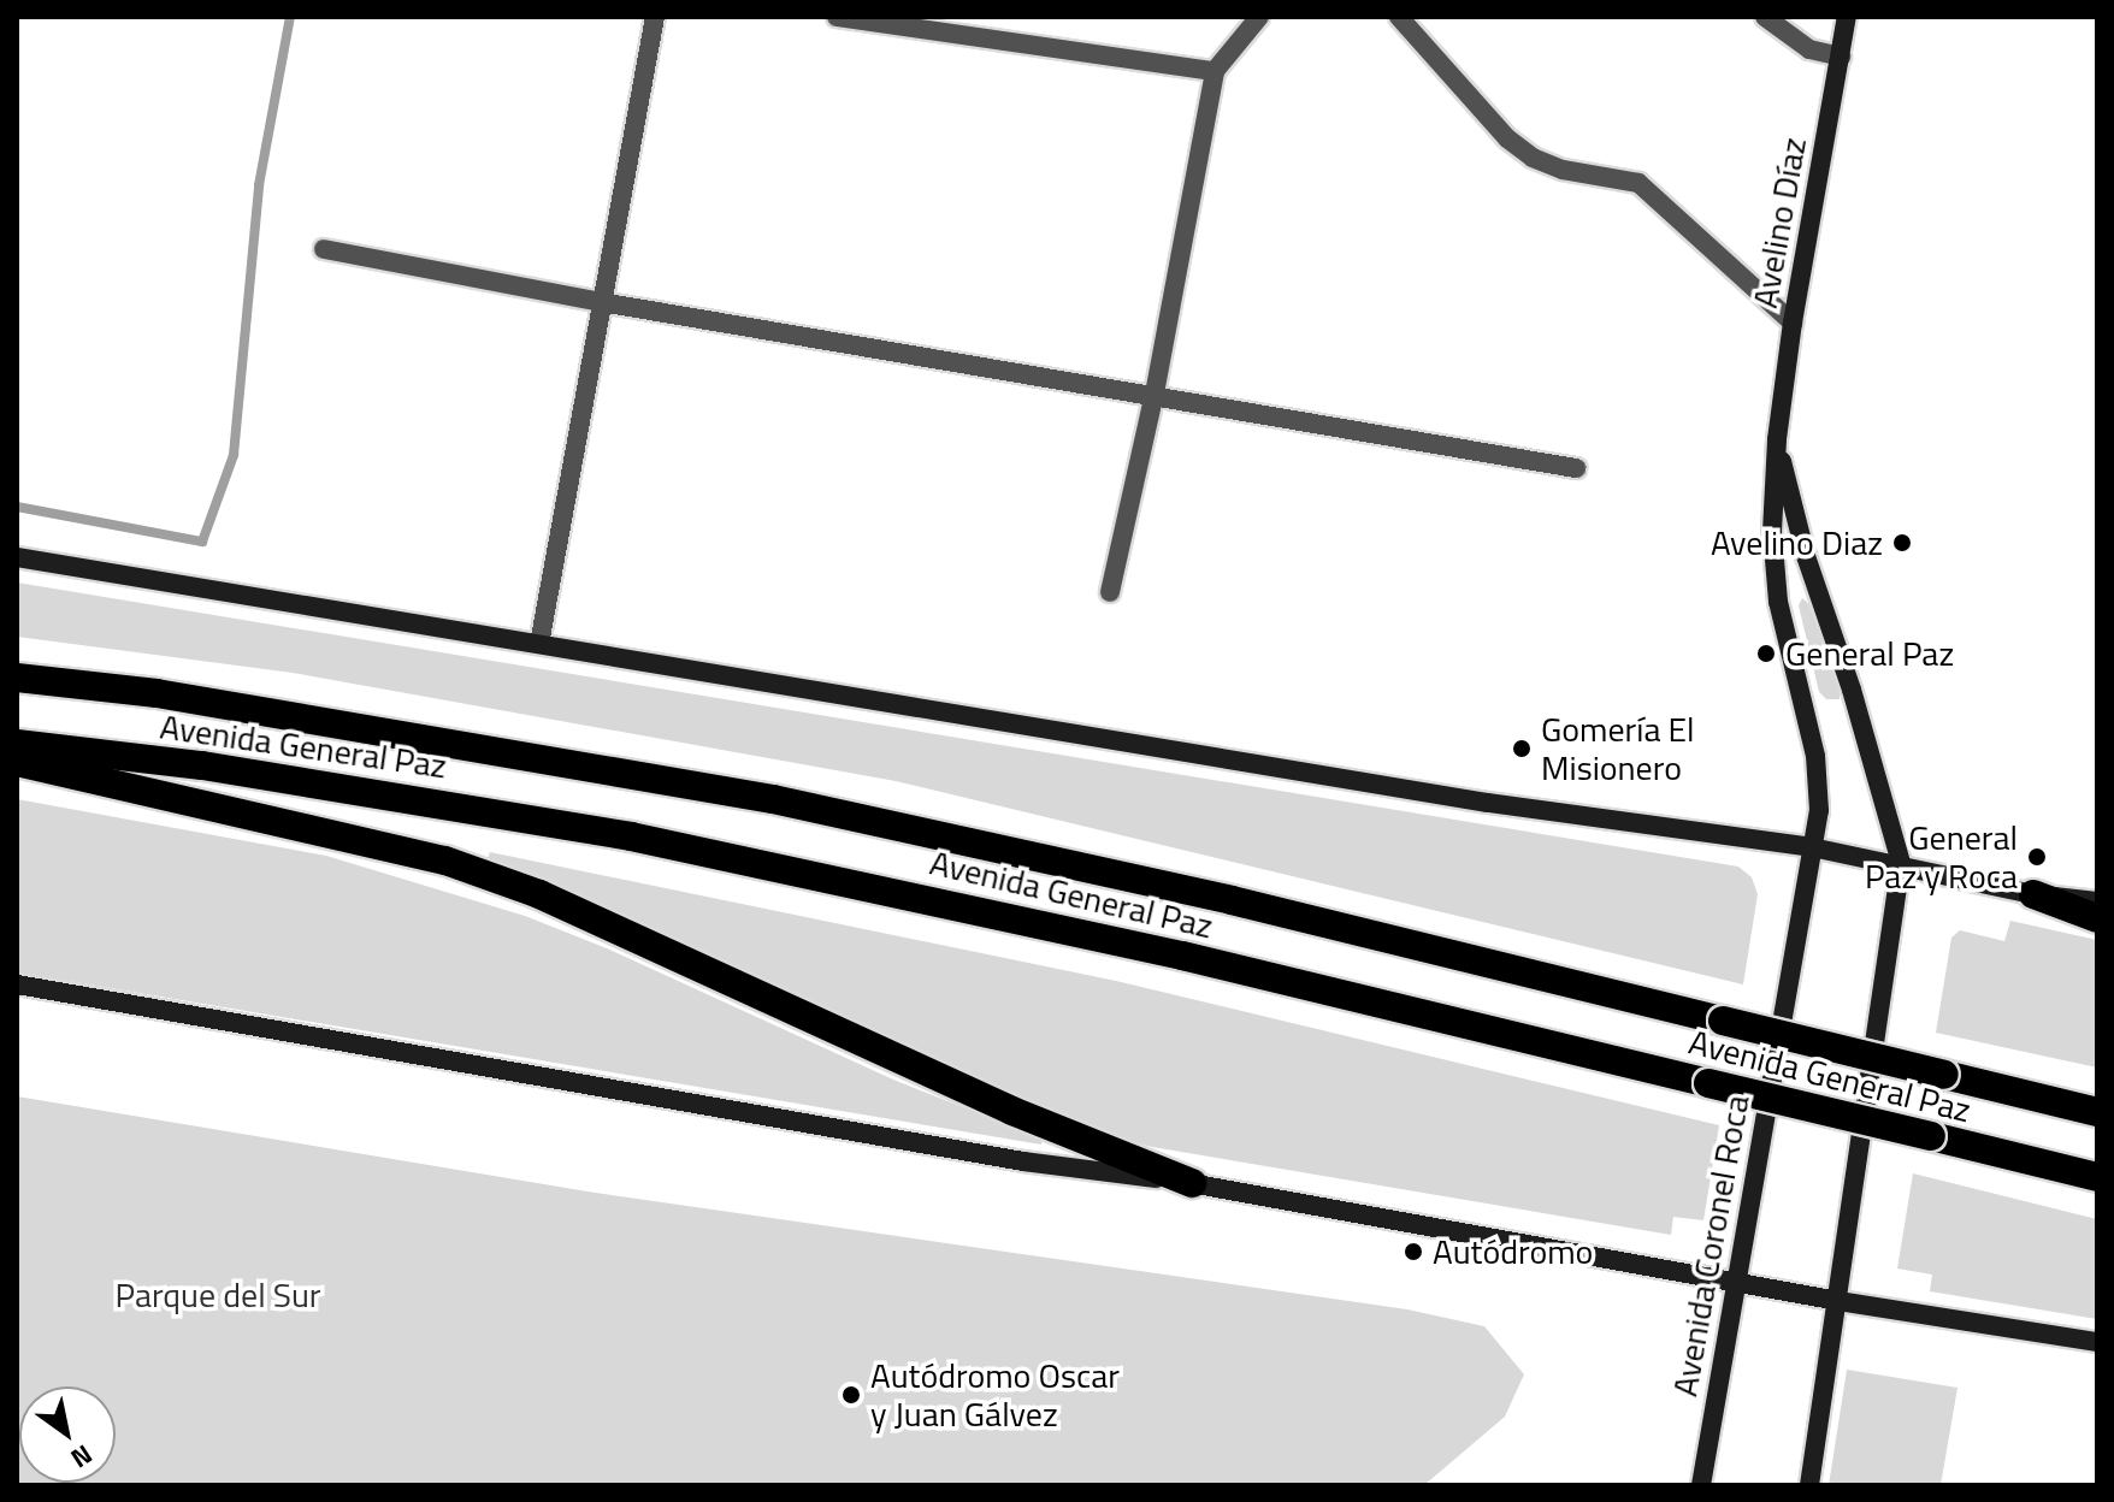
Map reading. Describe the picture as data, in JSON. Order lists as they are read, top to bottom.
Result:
{
  "streets": {
    "highway": ["Avenida General Paz"],
    "street": ["Avelino Díaz", "Avenida Coronel Roca"]
  },
  "crossings": [
    ["Avelino Díaz", "Avenida Coronel Roca"]
  ],
  "parks": ["Parque del Sur"],
  "places": [
    "Avelino Diaz",
    "General Paz",
    "Gomería El Misionero",
    "General Paz y Roca",
    "Autódromo",
    "Autódromo Oscar y Juan Gálvez"
  ],
  "north": "bottom right"
}
